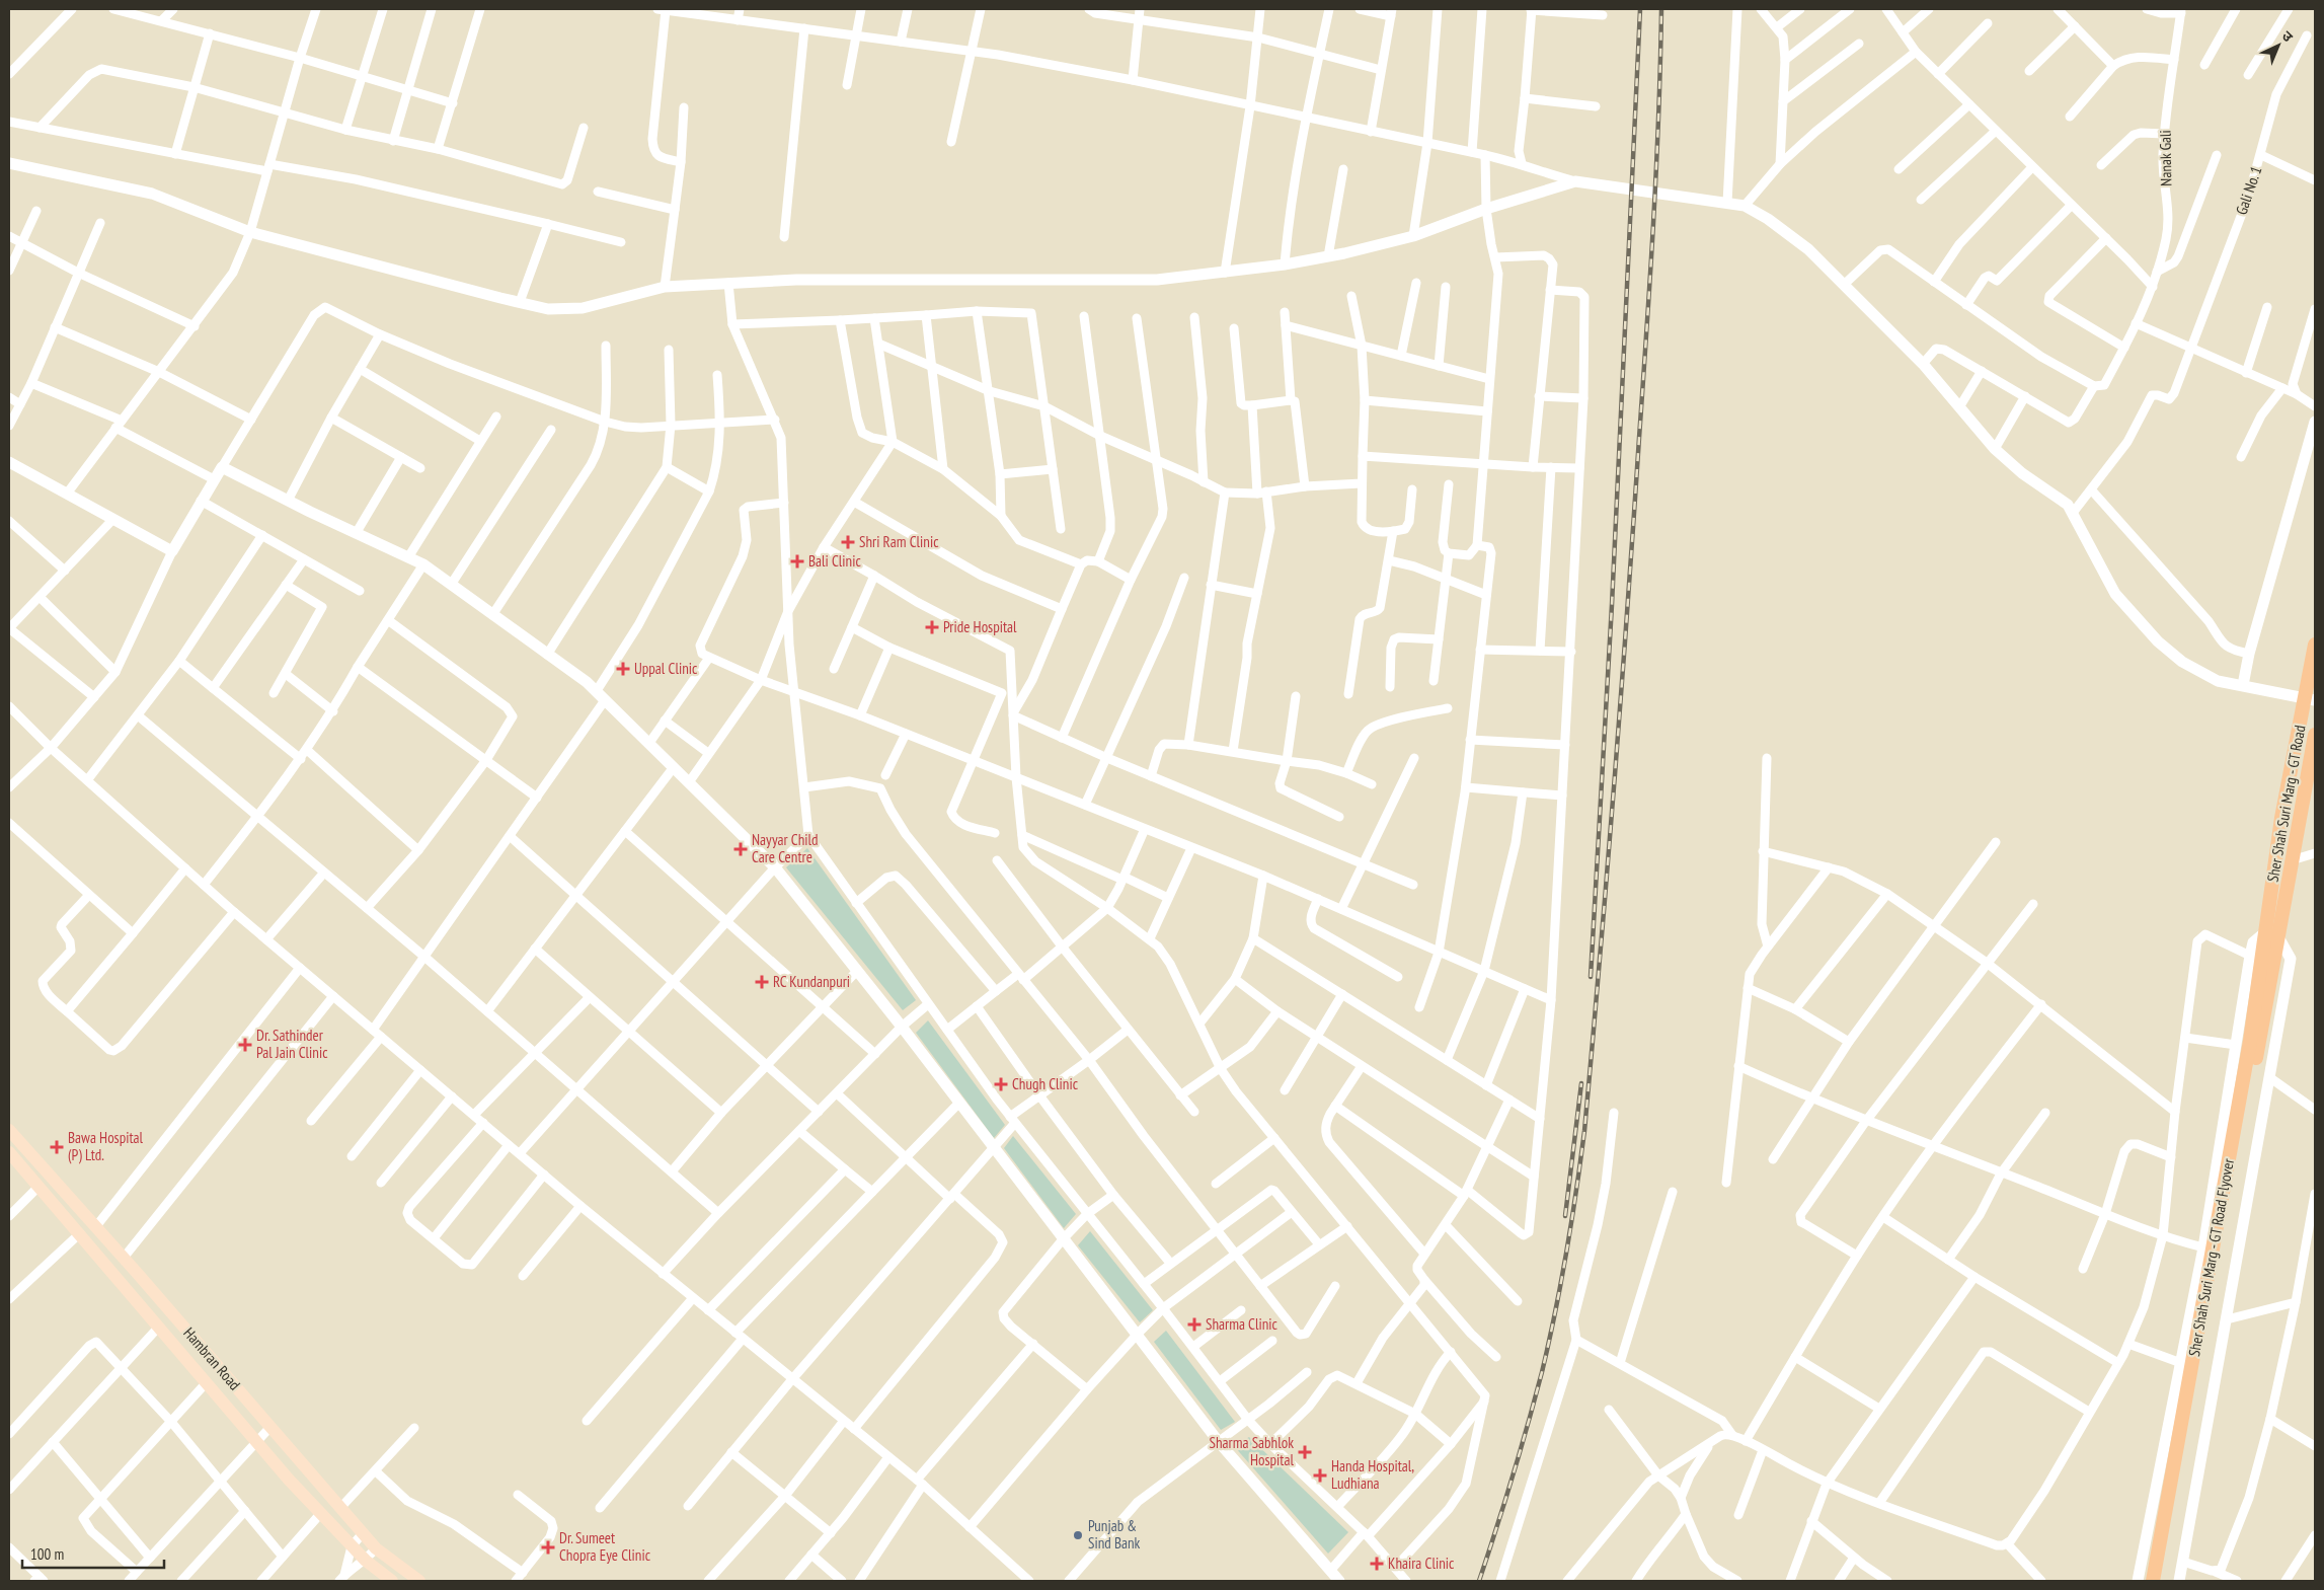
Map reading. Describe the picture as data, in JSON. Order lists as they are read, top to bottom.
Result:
{
  "streets": {
    "main road": ["Sher Shah Suri Marg - GT Road", "Sher Shah Suri Marg - GT Road Flyover", "Hambran Road"],
    "street": ["Nanak Gali", "Gali No. 1"]
  },
  "crossings": [
    ["Sher Shah Suri Marg - GT Road", "Sher Shah Suri Marg - GT Road Flyover"]
  ],
  "places": {
    "health": [
      "Shri Ram Clinic",
      "Bali Clinic",
      "Pride Hospital",
      "Uppal Clinic",
      "Nayyar Child Care Centre",
      "RC Kundanpuri",
      "Dr. Sathinder Pal Jain Clinic",
      "Chugh Clinic",
      "Bawa Hospital (P) Ltd.",
      "Sharma Clinic",
      "Sharma Sabhlok Hospital",
      "Handa Hospital, Ludhiana",
      "Dr. Sumeet Chopra Eye Clinic",
      "Khaira Clinic"
    ],
    "other": ["Punjab & Sind Bank"]
  },
  "scale_bar": "100 m",
  "north": "top right"
}
